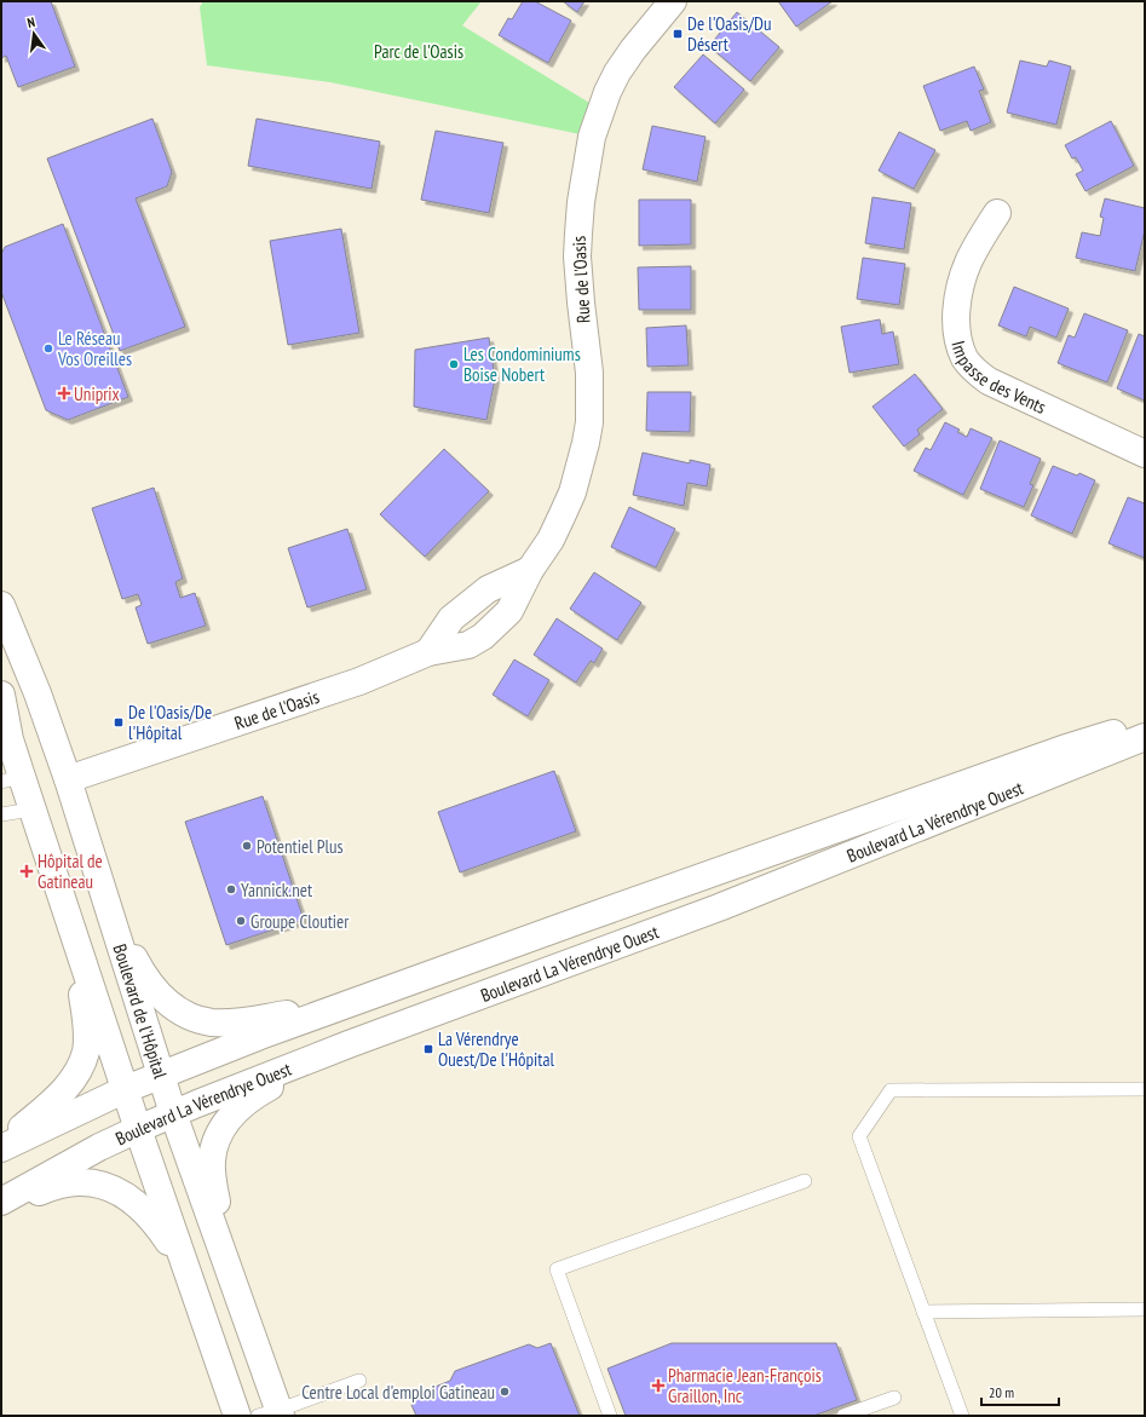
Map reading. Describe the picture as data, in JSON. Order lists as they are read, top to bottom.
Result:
{
  "streets": {
    "main road": [
      "Rue de l'Oasis",
      "Impasse des Vents",
      "Boulevard La Vérendrye Ouest",
      "Boulevard de l'Hôpital"
    ]
  },
  "crossings": [
    ["Rue de l'Oasis", "Boulevard de l'Hôpital"],
    ["Boulevard La Vérendrye Ouest", "Boulevard de l'Hôpital"]
  ],
  "parks": ["Parc de l'Oasis"],
  "places": {
    "transit": ["De l'Oasis/Du Désert", "De l'Oasis/De l'Hôpital", "La Vérendrye Ouest/De l'Hôpital"],
    "other": [
      "Le Réseau Vos Oreilles",
      "Les Condominiums Boise Nobert",
      "Potentiel Plus",
      "Yannick.net",
      "Groupe Cloutier",
      "Centre Local d'emploi Gatineau"
    ],
    "health": ["Uniprix", "Hôpital de Gatineau", "Pharmacie Jean-François Graillon, Inc"]
  },
  "scale_bar": "20 m",
  "north": "top"
}
